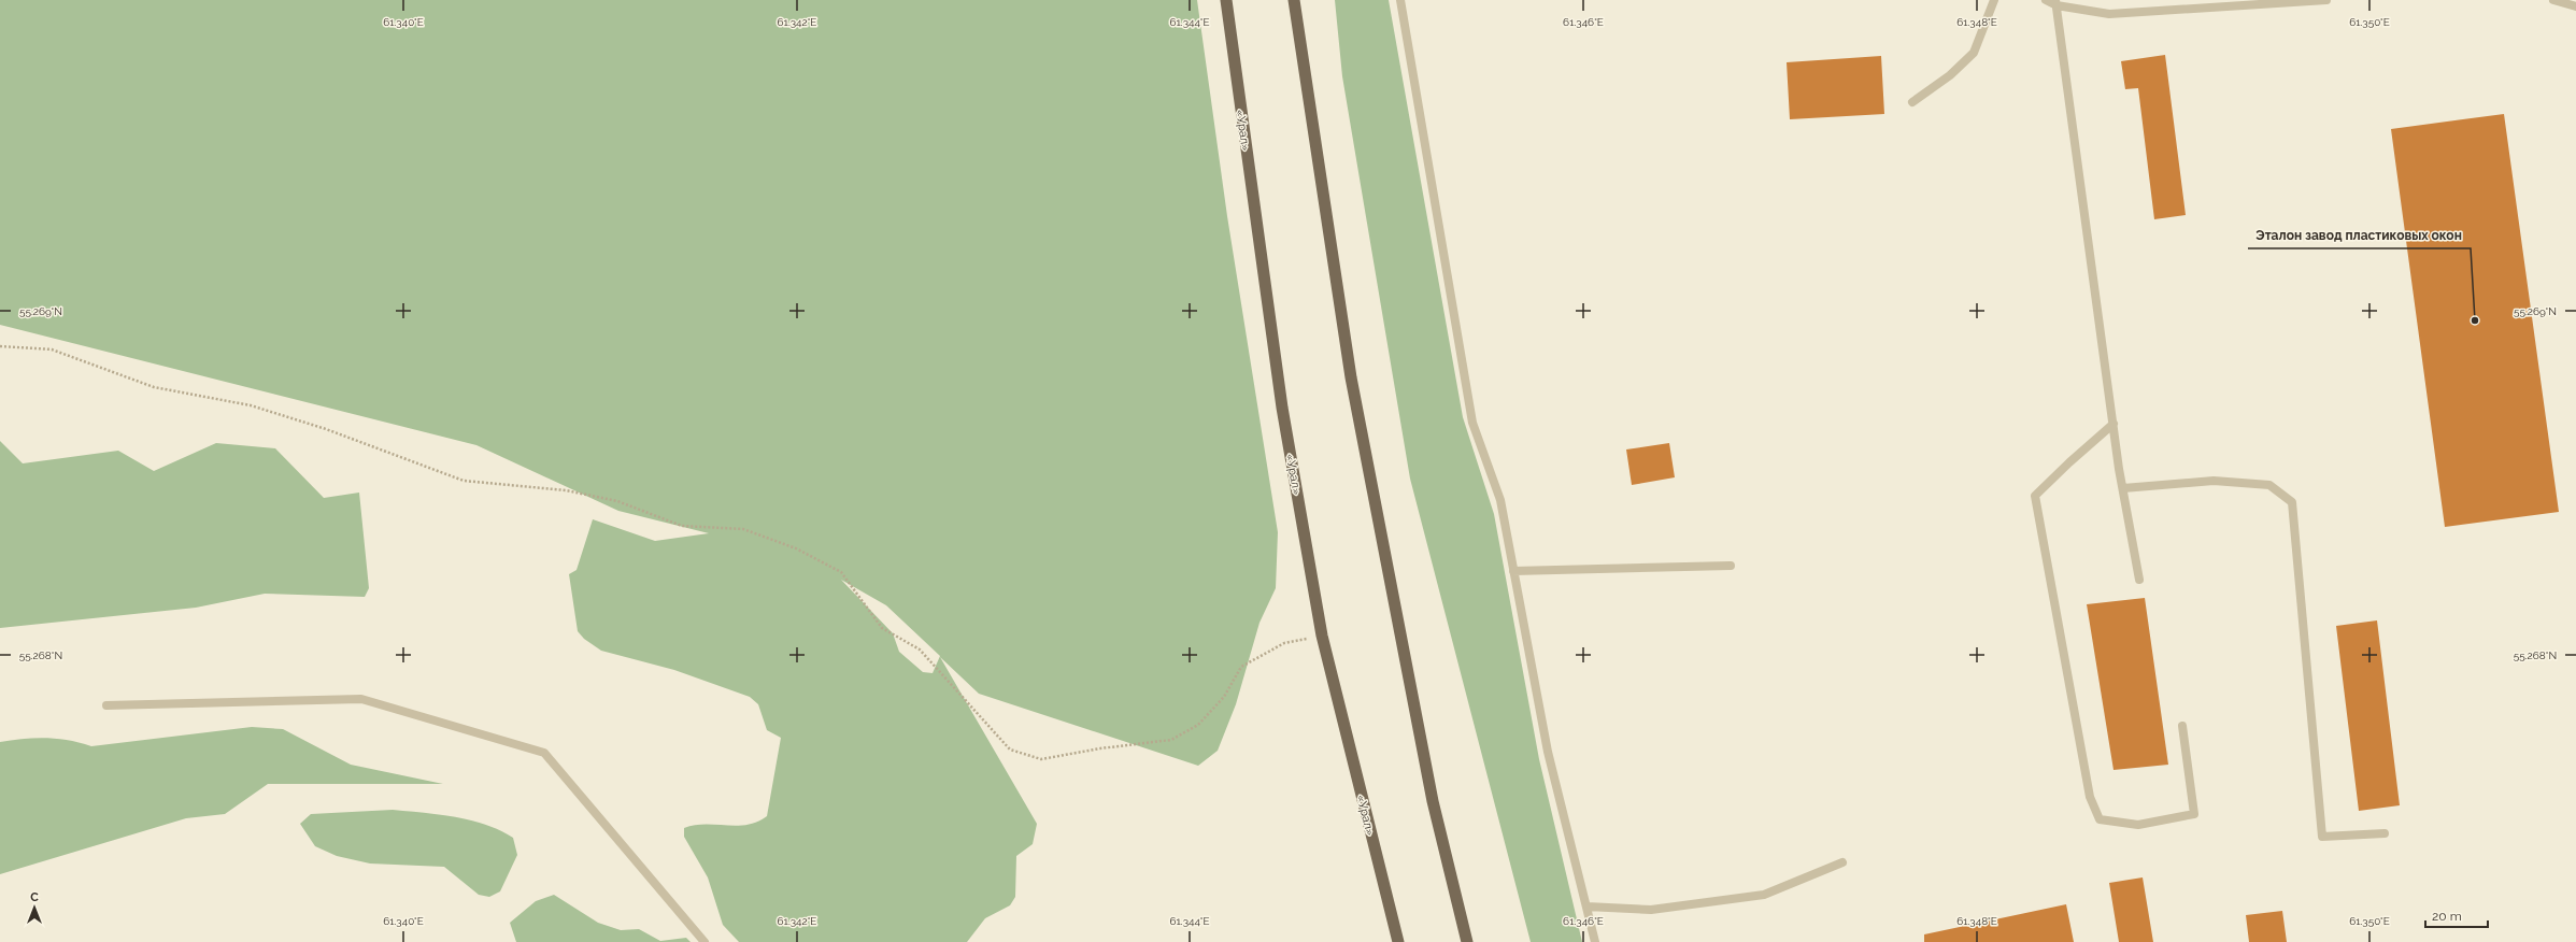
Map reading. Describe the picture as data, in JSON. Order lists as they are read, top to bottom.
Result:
{
  "streets": {
    "main road": ["«Урал»"]
  },
  "places": ["Эталон завод пластиковых окон"],
  "scale_bar": "20 m",
  "north": "top",
  "coordinates": [
    "61.340°E",
    "61.342°E",
    "61.344°E",
    "61.346°E",
    "61.348°E",
    "61.350°E",
    "55.269°N",
    "55.268°N"
  ]
}
